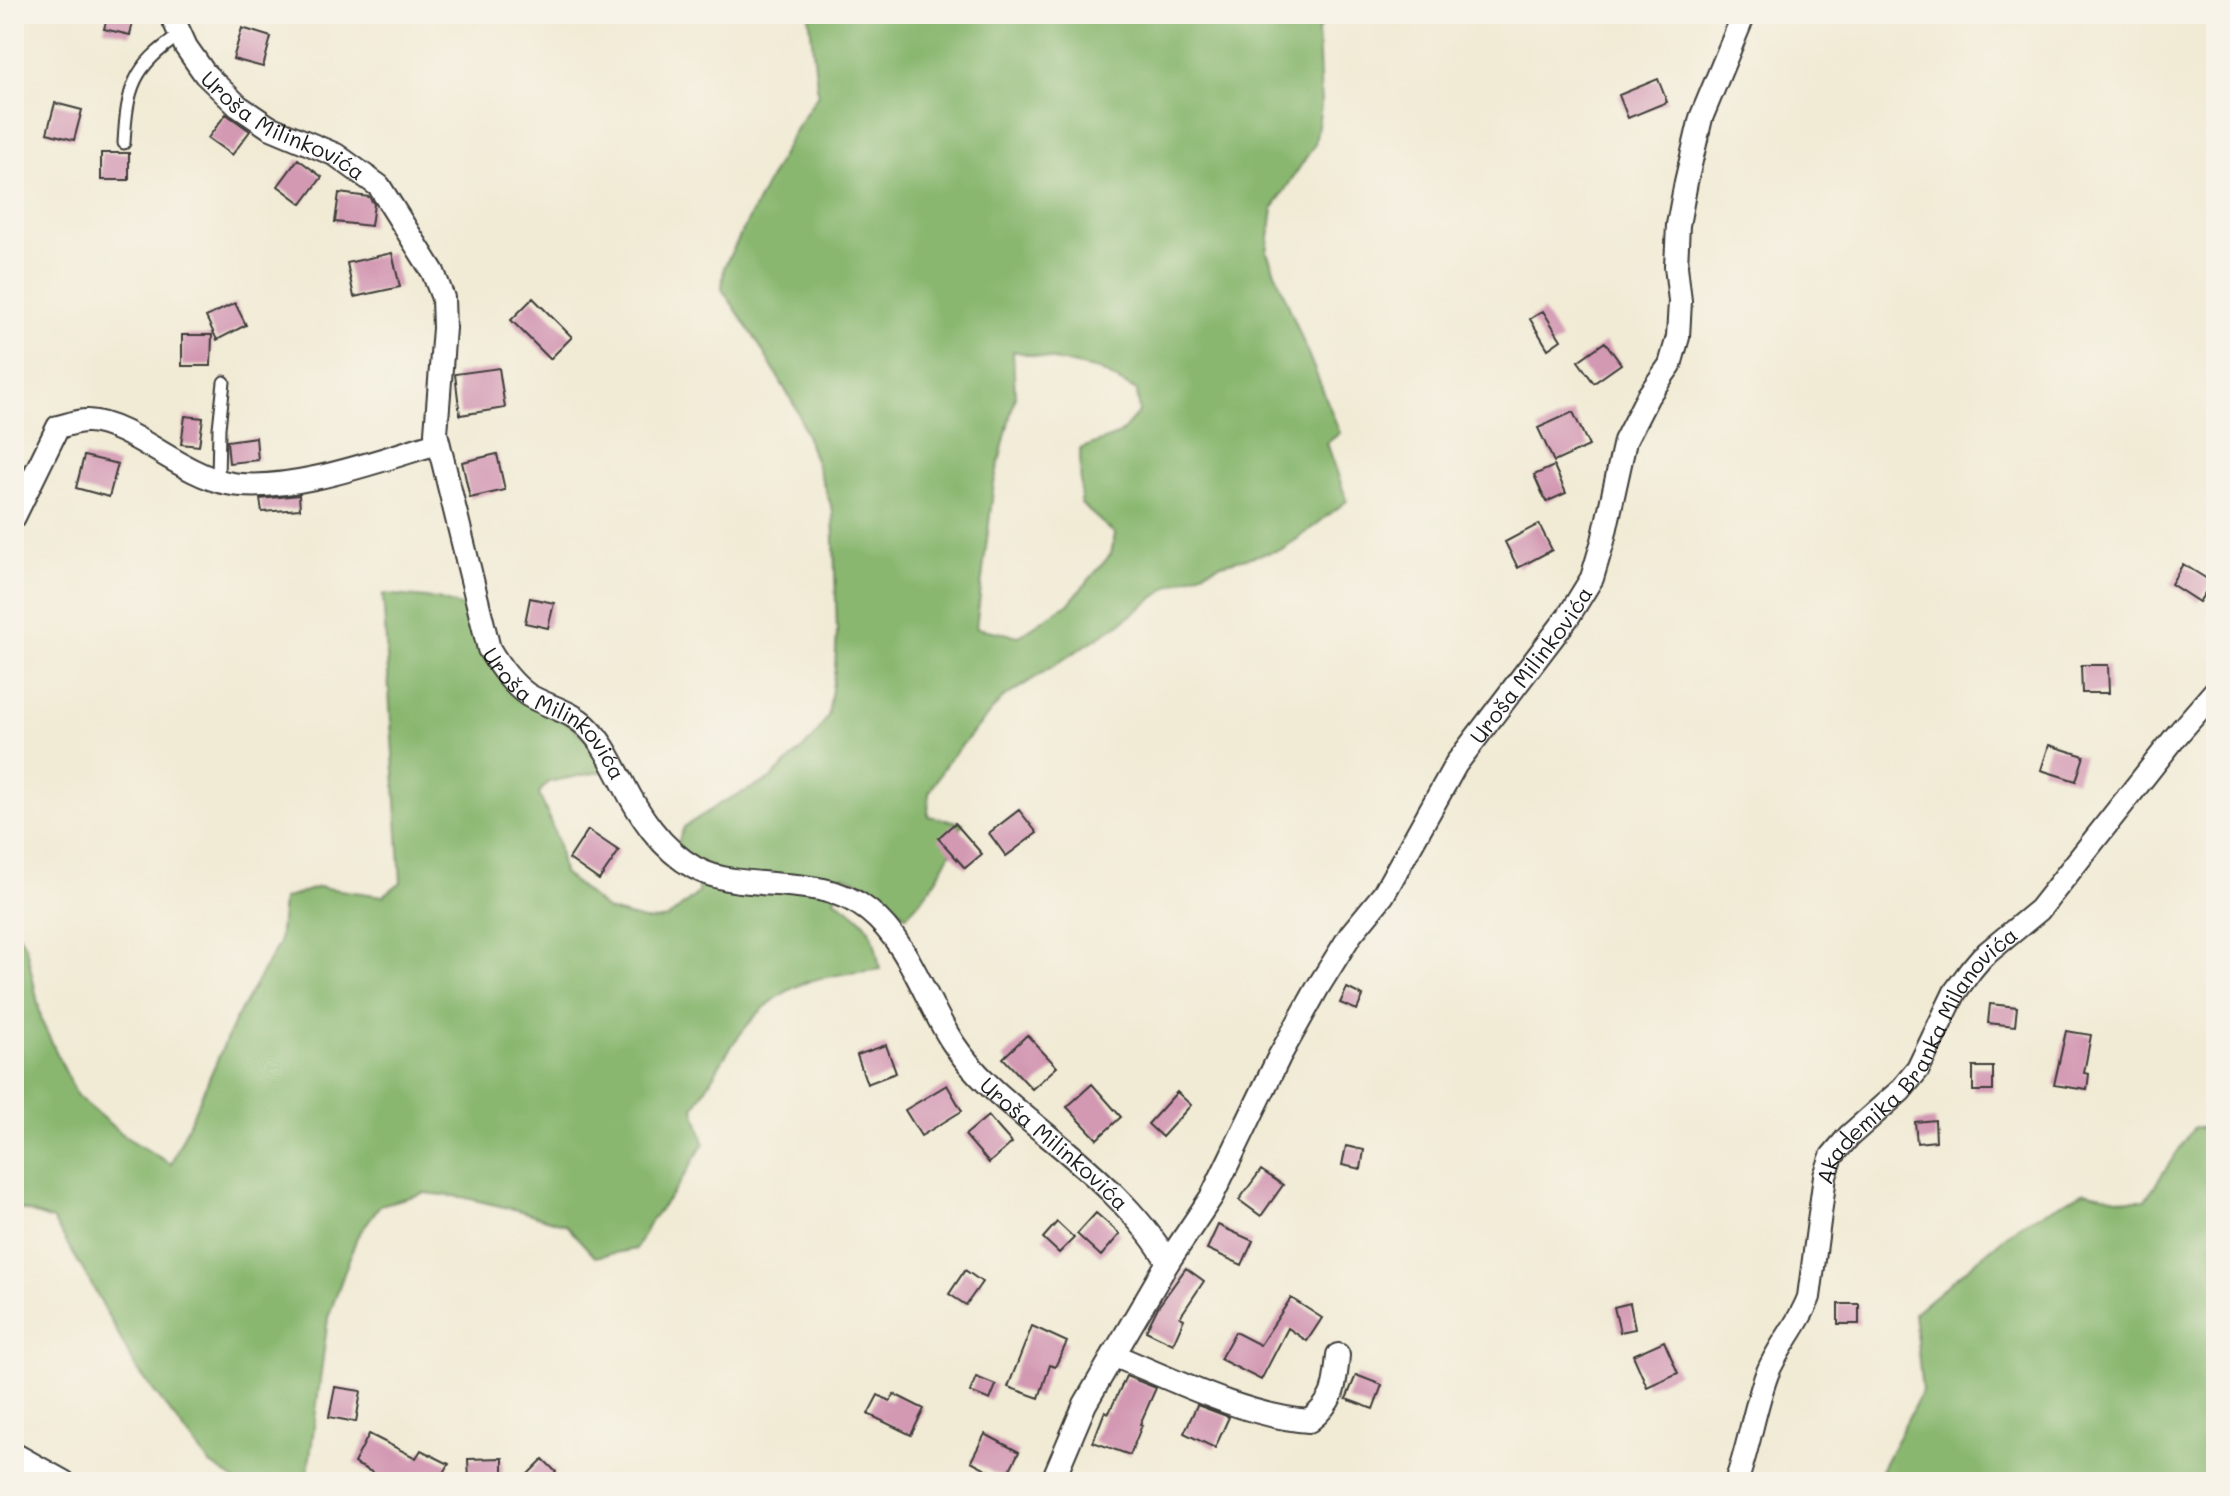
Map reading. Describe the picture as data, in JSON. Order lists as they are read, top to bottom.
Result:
{
  "streets": {
    "street": ["Uroša Milinkovića", "Akademika Branka Milanovića"]
  }
}
